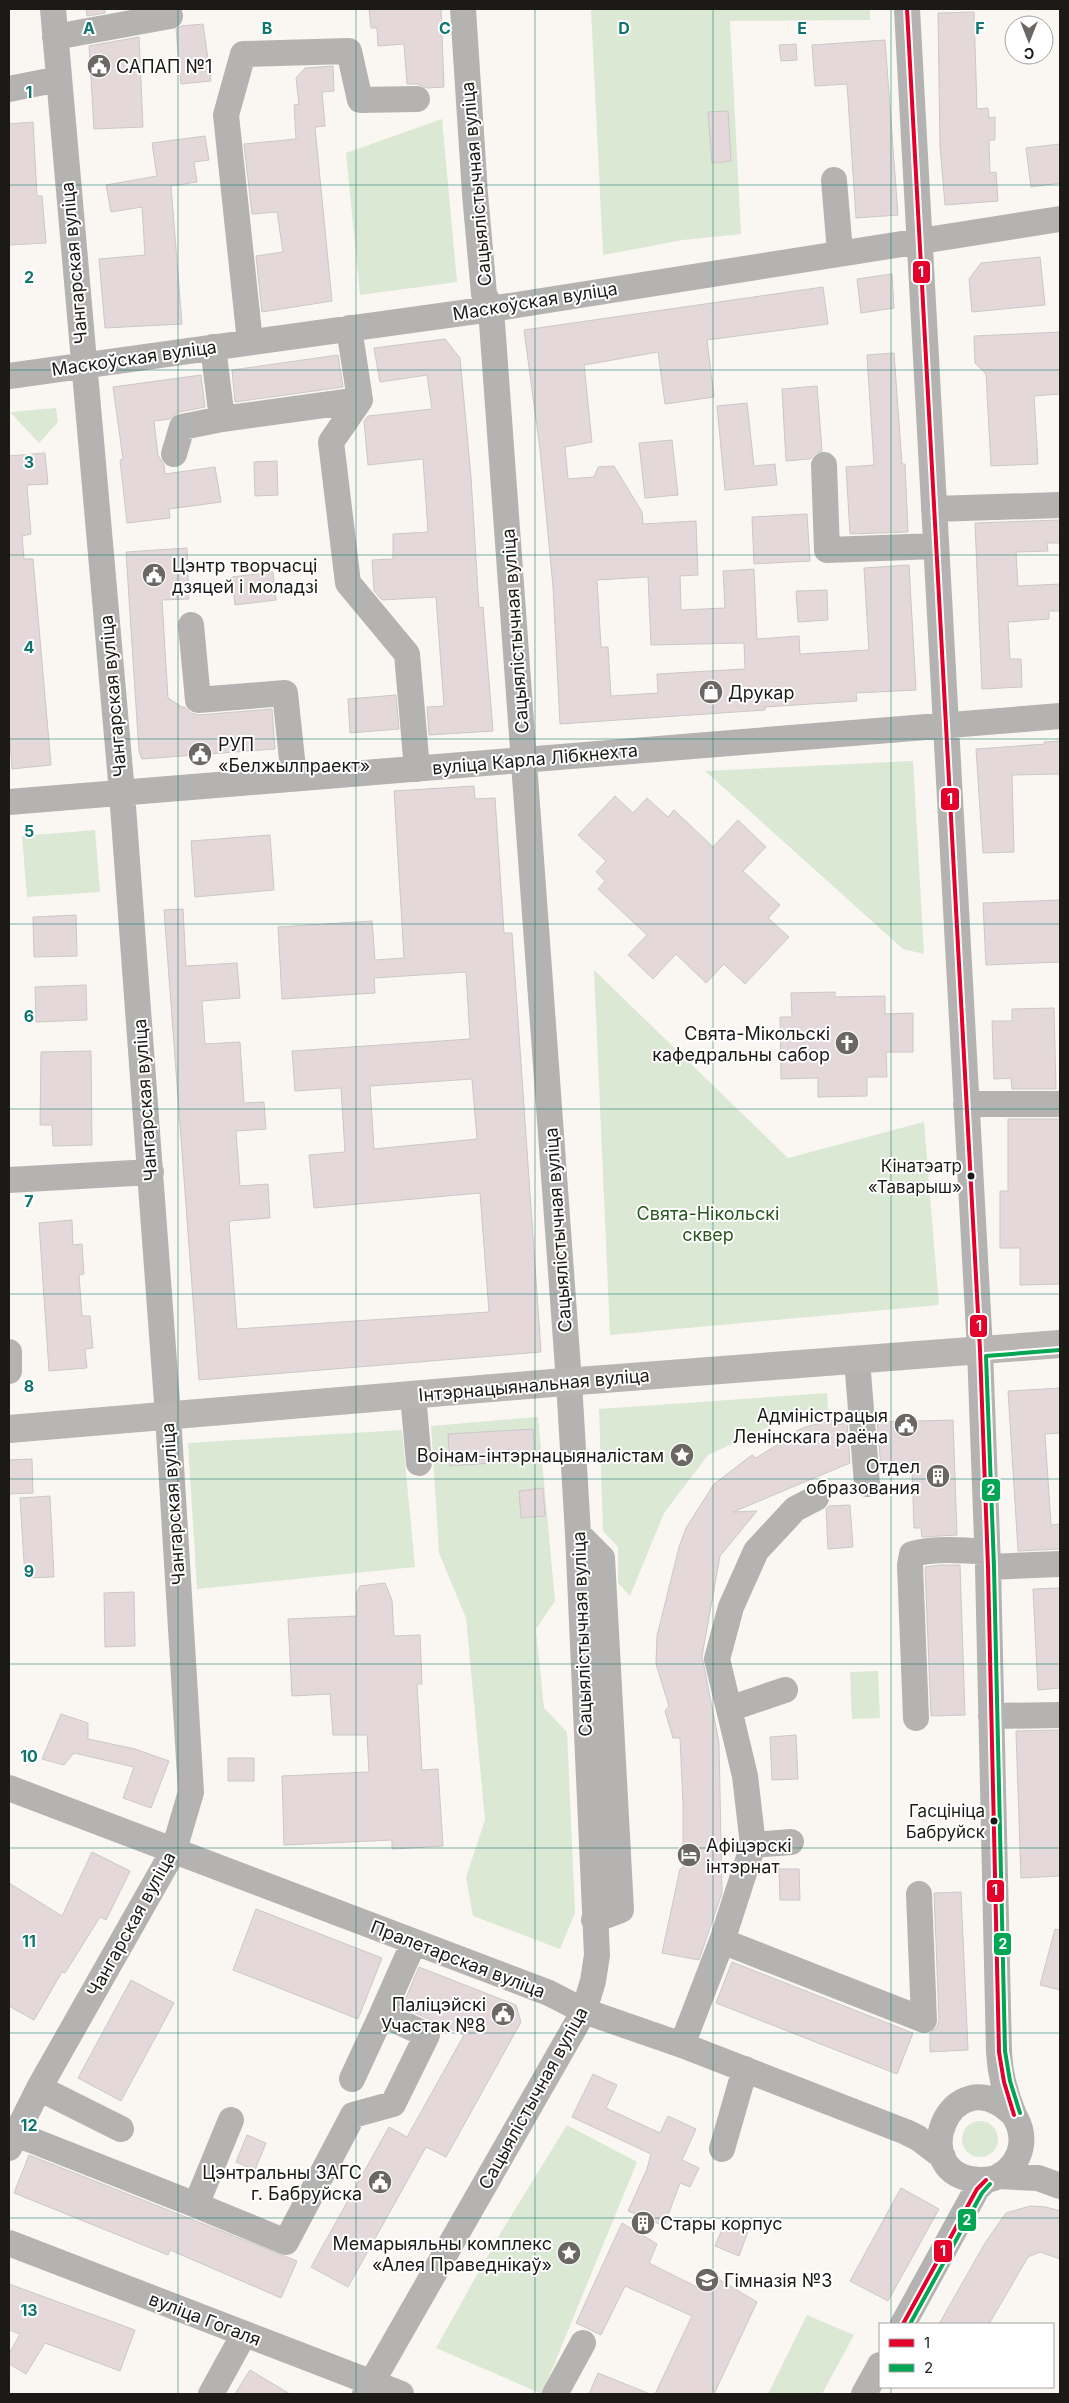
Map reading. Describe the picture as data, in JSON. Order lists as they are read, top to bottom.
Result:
{
  "streets": {
    "main road": ["Інтэрнацыянальная вуліца"],
    "street": [
      "Сацыялістычная вуліца",
      "Чангарская вуліца",
      "Маскоўская вуліца",
      "вуліца Карла Лібкнехта",
      "Пралетарская вуліца",
      "вуліца Гогаля"
    ]
  },
  "crossings": [
    ["Сацыялістычная вуліца", "Маскоўская вуліца"],
    ["Сацыялістычная вуліца", "вуліца Карла Лібкнехта"],
    ["Сацыялістычная вуліца", "Інтэрнацыянальная вуліца"],
    ["Сацыялістычная вуліца", "Пралетарская вуліца"],
    ["Сацыялістычная вуліца", "вуліца Гогаля"],
    ["Чангарская вуліца", "Маскоўская вуліца"],
    ["Чангарская вуліца", "вуліца Карла Лібкнехта"],
    ["Чангарская вуліца", "Інтэрнацыянальная вуліца"],
    ["Чангарская вуліца", "Пралетарская вуліца"]
  ],
  "parks": ["Свята-Нікольскі сквер"],
  "places": {
    "public building": [
      "САПАП №1",
      "Цэнтр творчасці дзяцей і моладзі",
      "РУП «Белжылпраект»",
      "Адміністрацыя Ленінскага раёна",
      "Паліцэйскі Участак №8",
      "Цэнтральны ЗАГС г. Бабруйска"
    ],
    "shop": ["Друкар"],
    "church": ["Свята-Мікольскі кафедральны сабор"],
    "other": ["Кінатэатр «Таварыш»", "Гасцініца Бабруйск"],
    "place": ["Воінам-інтэрнацыяналістам", "Мемарыяльны комплекс «Алея Праведнікаў»"],
    "building": ["Отдел образования", "Стары корпус"],
    "hotel": ["Афіцэрскі інтэрнат"],
    "school or university": ["Гімназія №3"]
  },
  "lines": ["transit line 1", "transit line 2"],
  "legend": ["1", "2"],
  "north": "bottom",
  "grid": {
    "columns": [
      "A",
      "B",
      "C",
      "D",
      "E",
      "F"
    ],
    "rows": [
      "1",
      "2",
      "3",
      "4",
      "5",
      "6",
      "7",
      "8",
      "9",
      "10",
      "11",
      "12",
      "13"
    ]
  }
}
